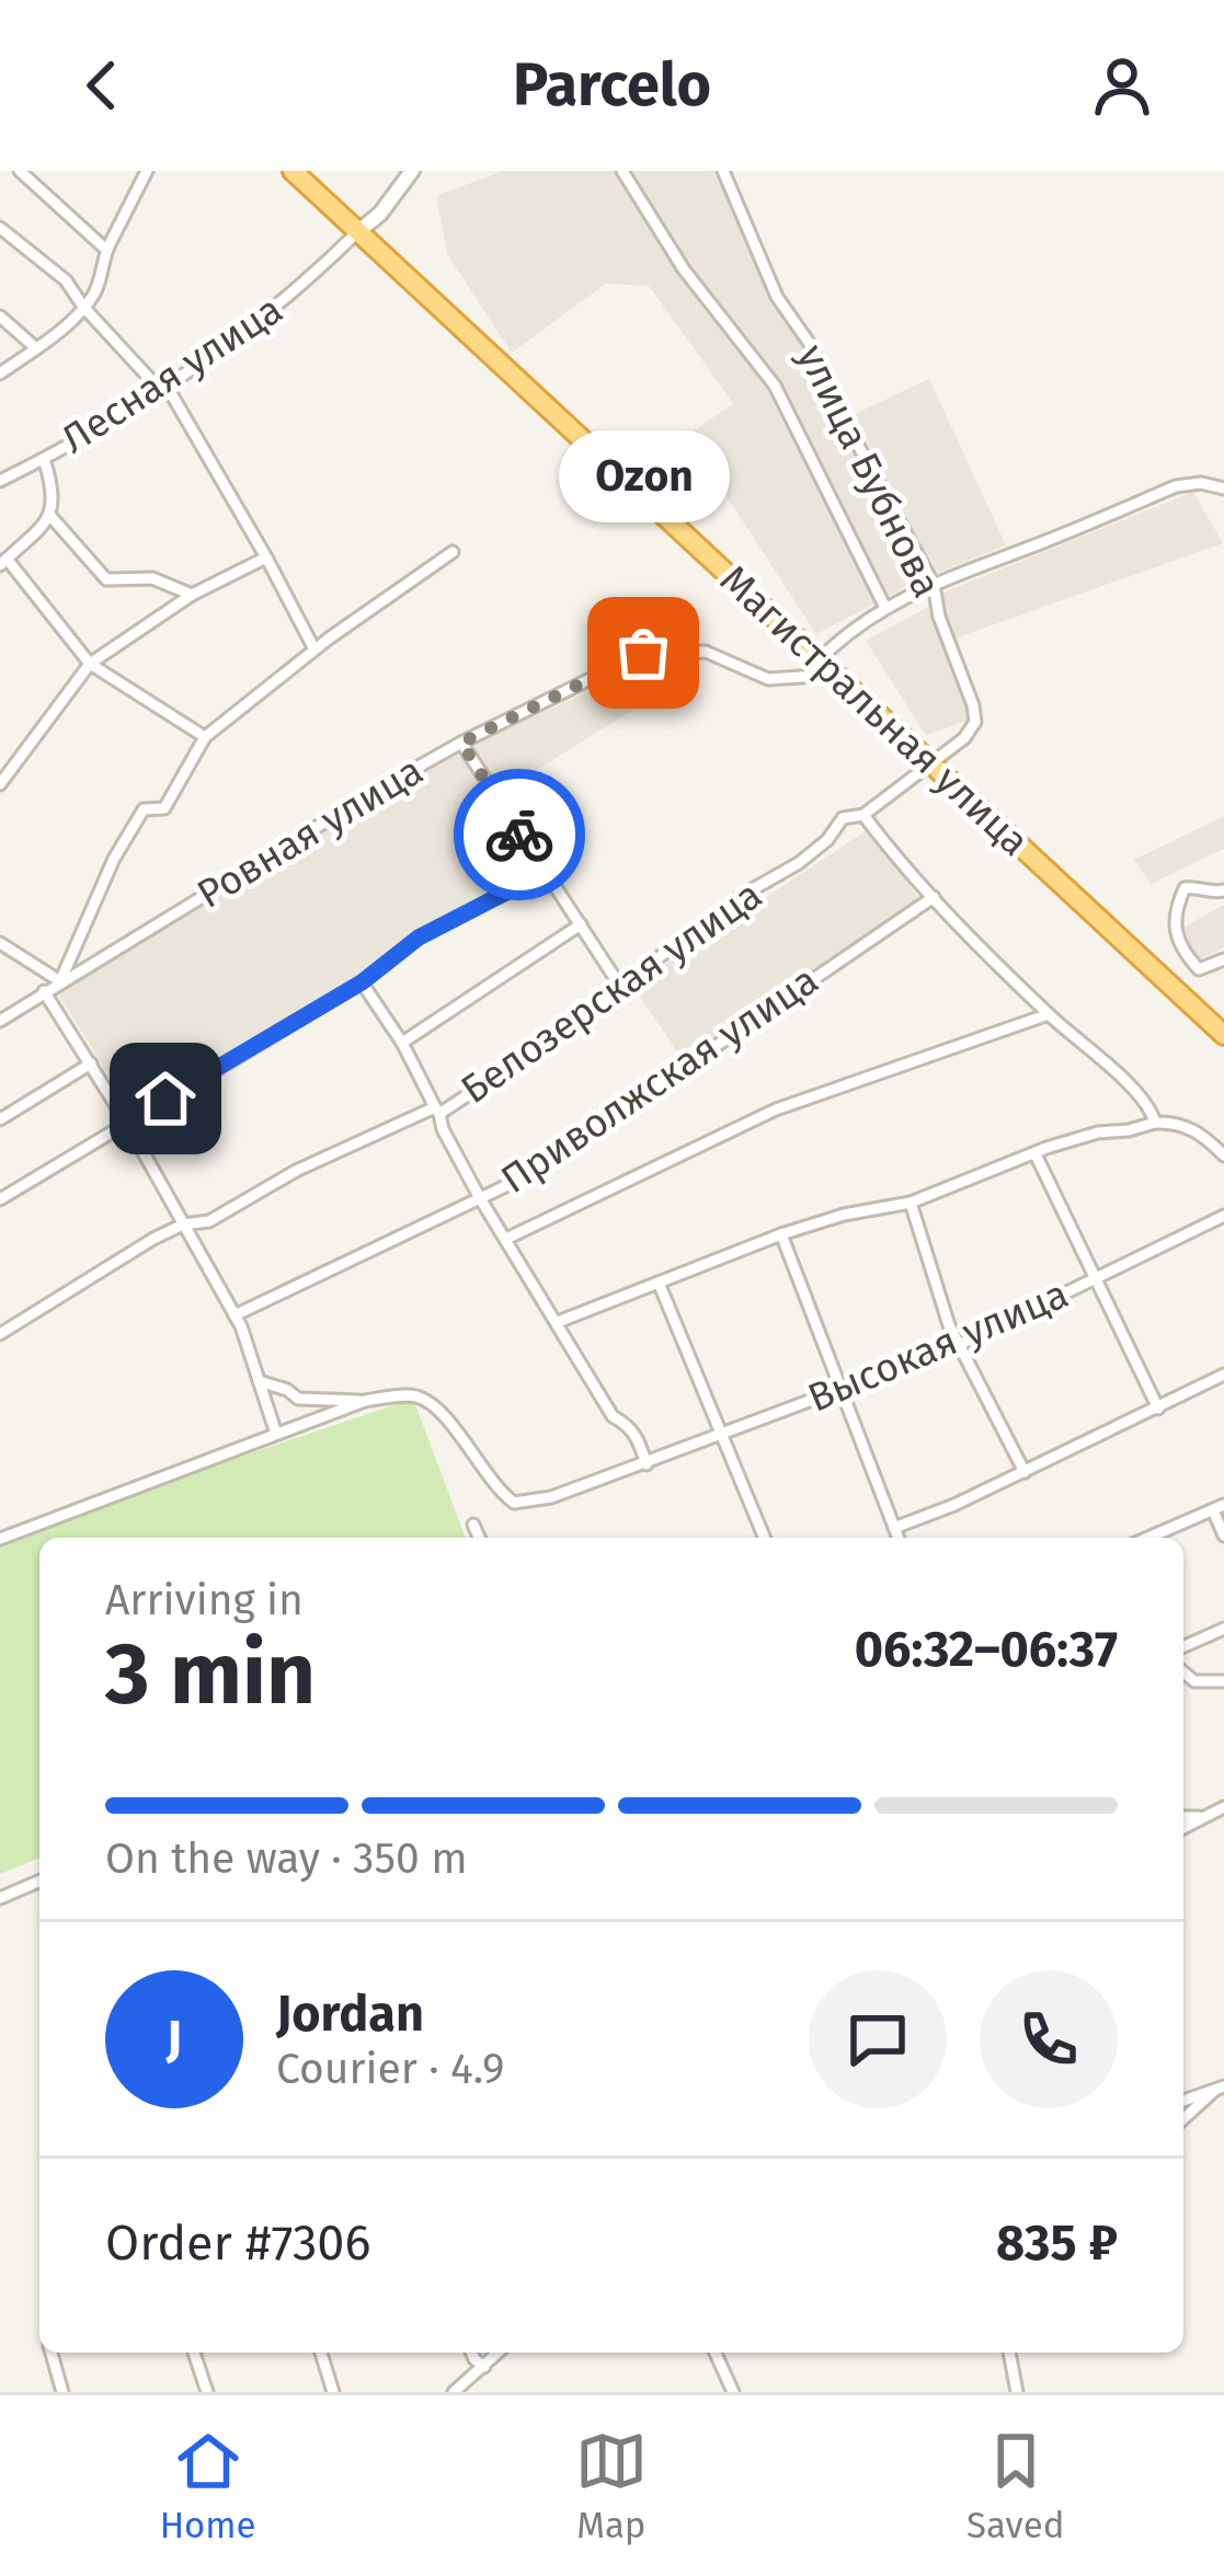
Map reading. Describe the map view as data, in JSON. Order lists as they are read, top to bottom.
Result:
{
  "streets": {
    "highway": ["Магистральная улица"],
    "street": [
      "Лесная улица",
      "улица Бубнова",
      "Ровная улица",
      "Белозерская улица",
      "Приволжская улица",
      "Высокая улица"
    ]
  },
  "crossings": [
    ["Лесная улица", "Магистральная улица"],
    ["улица Бубнова", "Магистральная улица"],
    ["улица Бубнова", "Белозерская улица"],
    ["Магистральная улица", "Ровная улица"],
    ["Магистральная улица", "Белозерская улица"]
  ],
  "places": ["Ozon"],
  "page": {
    "header": "Parcelo",
    "bubble": "Ozon",
    "heading": ["3 min", "Arriving in", "06:32–06:37"],
    "panel": [
      "Jordan",
      "Courier · 4.9",
      "Order #7306",
      "835 ₽"
    ],
    "bar": "On the way · 350 m",
    "round": "J",
    "tabs": ["Home", "Map", "Saved"]
  }
}
